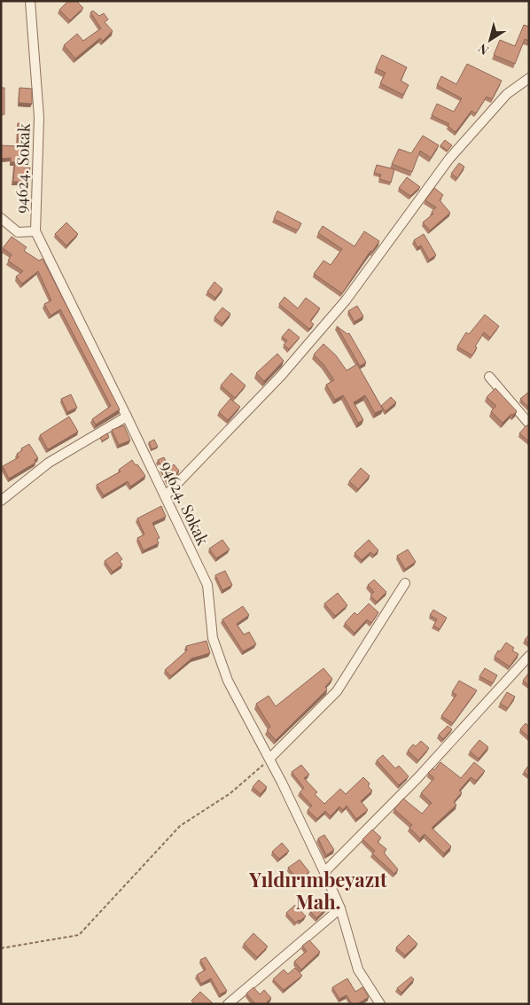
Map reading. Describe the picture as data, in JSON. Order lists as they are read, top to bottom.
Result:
{
  "streets": {
    "street": ["94624. Sokak"]
  },
  "districts": ["Yıldırımbeyazıt Mah."],
  "north": "bottom left"
}
